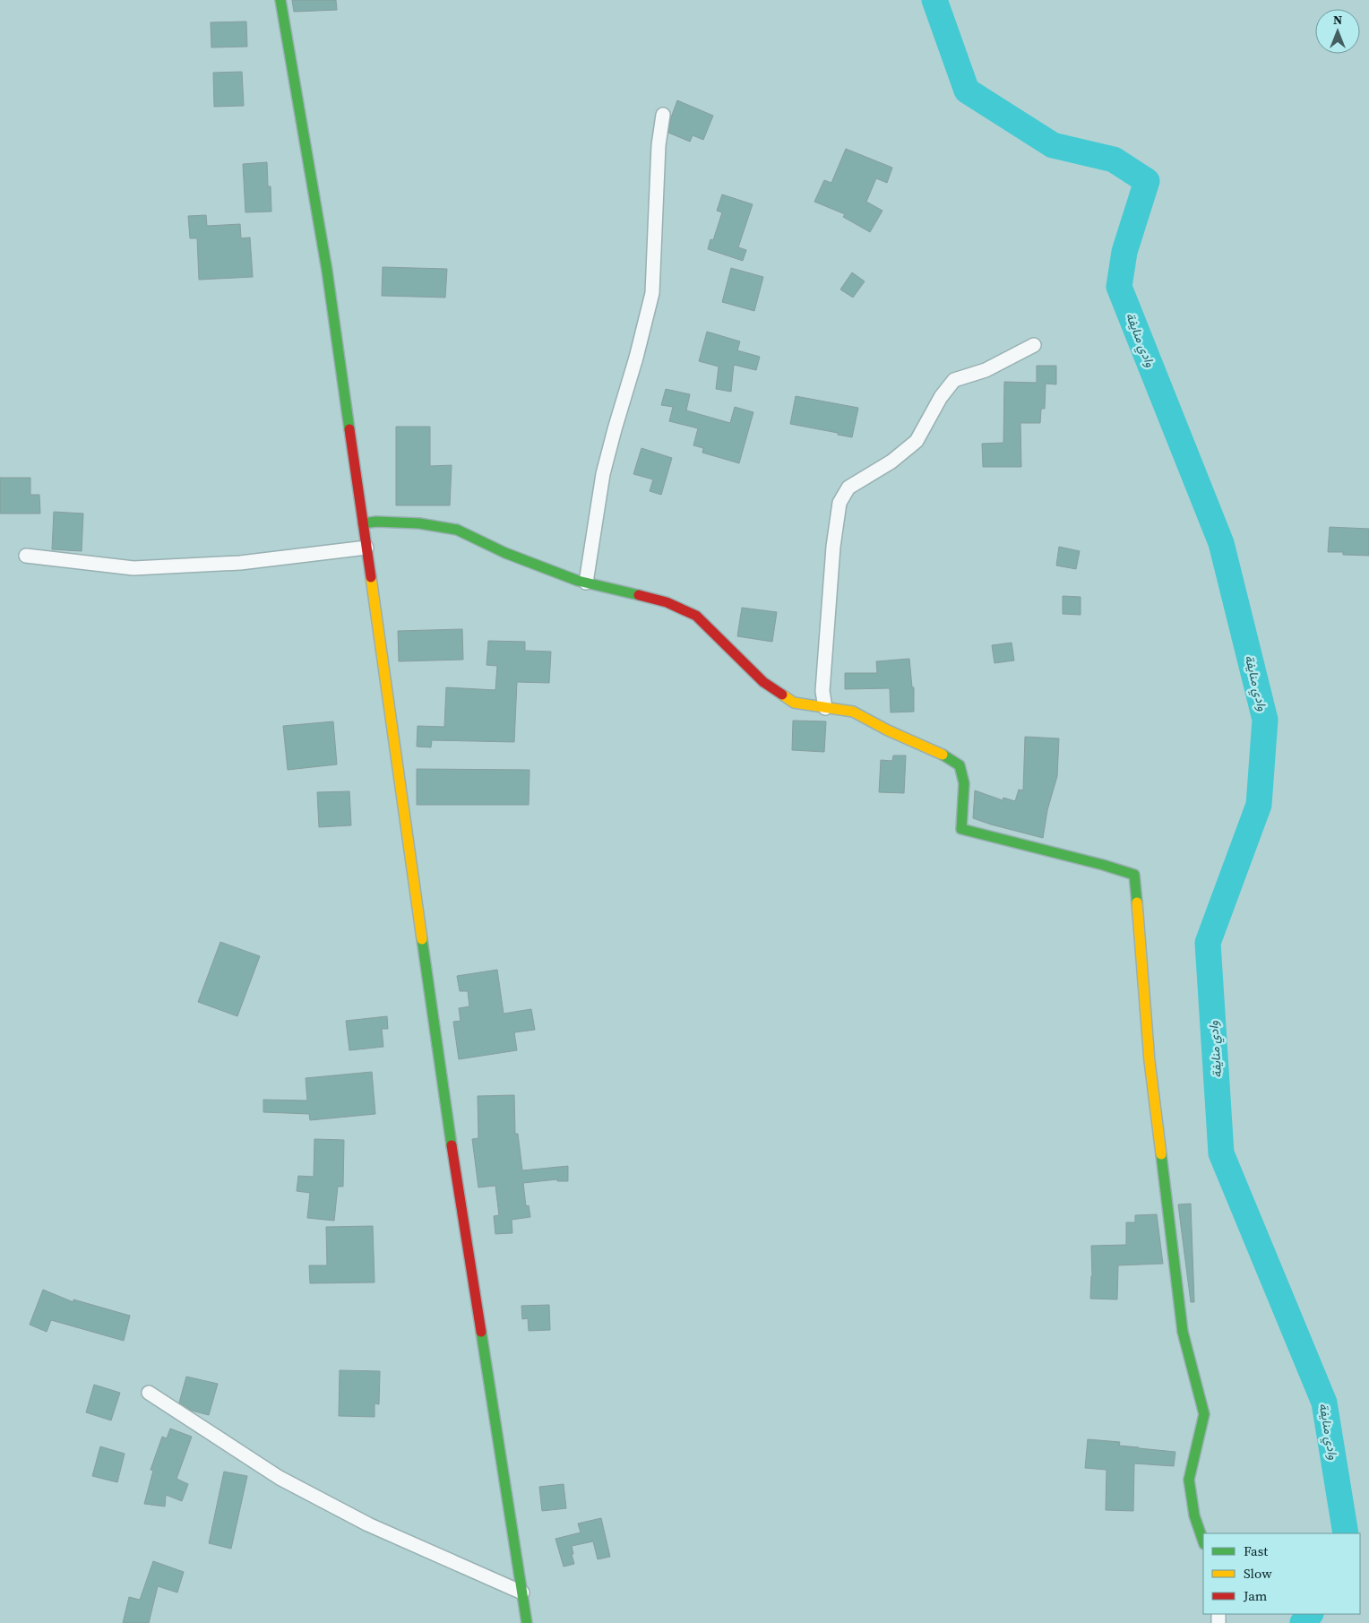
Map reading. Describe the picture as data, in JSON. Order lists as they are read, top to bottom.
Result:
{
  "water": ["وادي منايفة"],
  "legend": ["Fast", "Slow", "Jam"],
  "north": "top"
}
